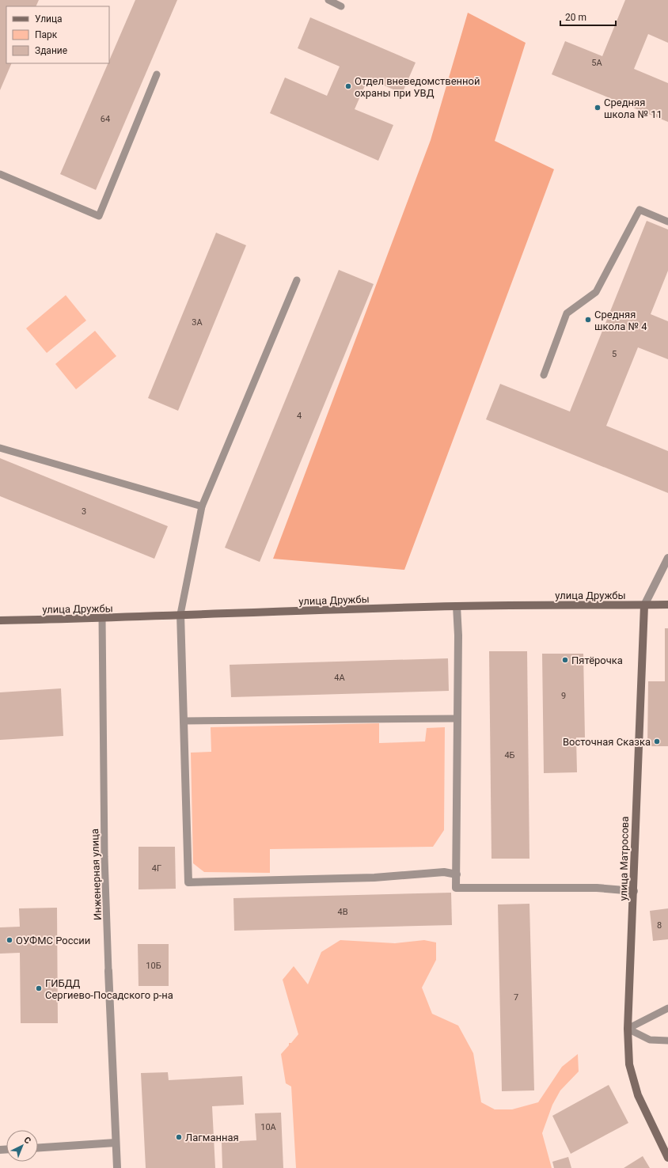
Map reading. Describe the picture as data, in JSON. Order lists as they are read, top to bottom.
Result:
{
  "streets": {
    "street": ["улица Дружбы", "улица Матросова", "Инженерная улица"]
  },
  "crossings": [
    ["улица Дружбы", "улица Матросова"],
    ["улица Дружбы", "Инженерная улица"]
  ],
  "places": [
    "Отдел вневедомственной охраны при УВД",
    "Средняя школа № 11",
    "Средняя школа № 4",
    "Пятёрочка",
    "Восточная Сказка",
    "ОУФМС России",
    "ГИБДД Сергиево-Посадского р-на",
    "Лагманная"
  ],
  "house_numbers": [
    "5А",
    "64",
    "3А",
    "5",
    "4",
    "3",
    "4А",
    "9",
    "4Б",
    "4Г",
    "4В",
    "8",
    "10Б",
    "7",
    "10А"
  ],
  "legend": ["Улица", "Парк", "Здание"],
  "scale_bar": "20 m",
  "north": "top right"
}
